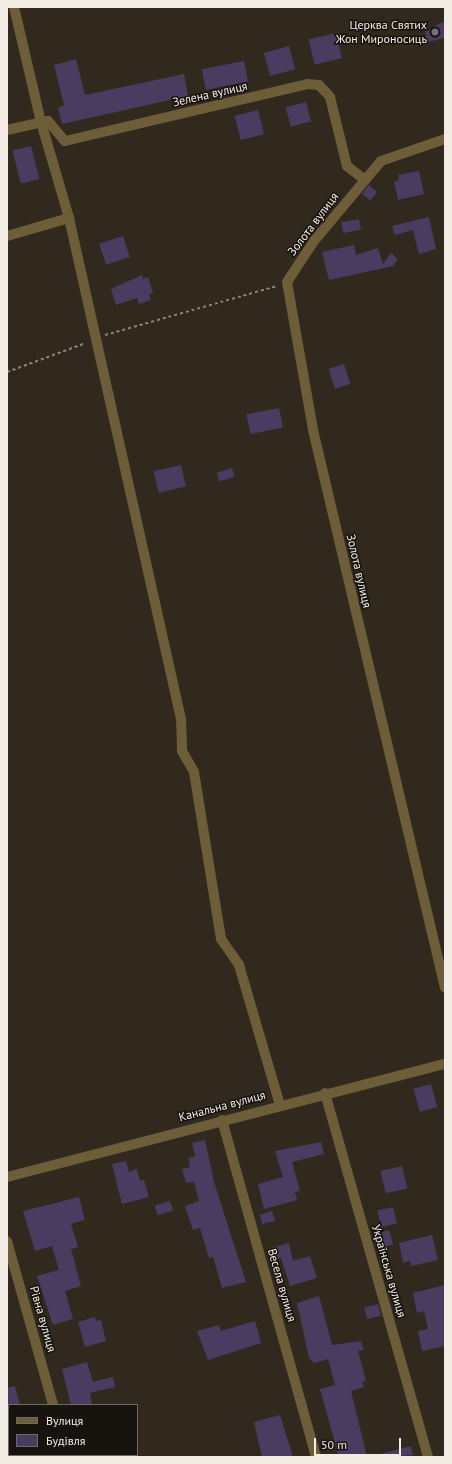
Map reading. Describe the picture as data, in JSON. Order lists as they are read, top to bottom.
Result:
{
  "streets": {
    "street": [
      "Зелена вулиця",
      "Золота вулиця",
      "Канальна вулиця",
      "Українська вулиця",
      "Весела вулиця",
      "Рівна вулиця"
    ]
  },
  "crossings": [
    ["Зелена вулиця", "Золота вулиця"],
    ["Канальна вулиця", "Українська вулиця"],
    ["Канальна вулиця", "Весела вулиця"]
  ],
  "places": ["Церква Святих Жон Мироносиць"],
  "legend": ["Вулиця", "Будівля"],
  "scale_bar": "50 m"
}
